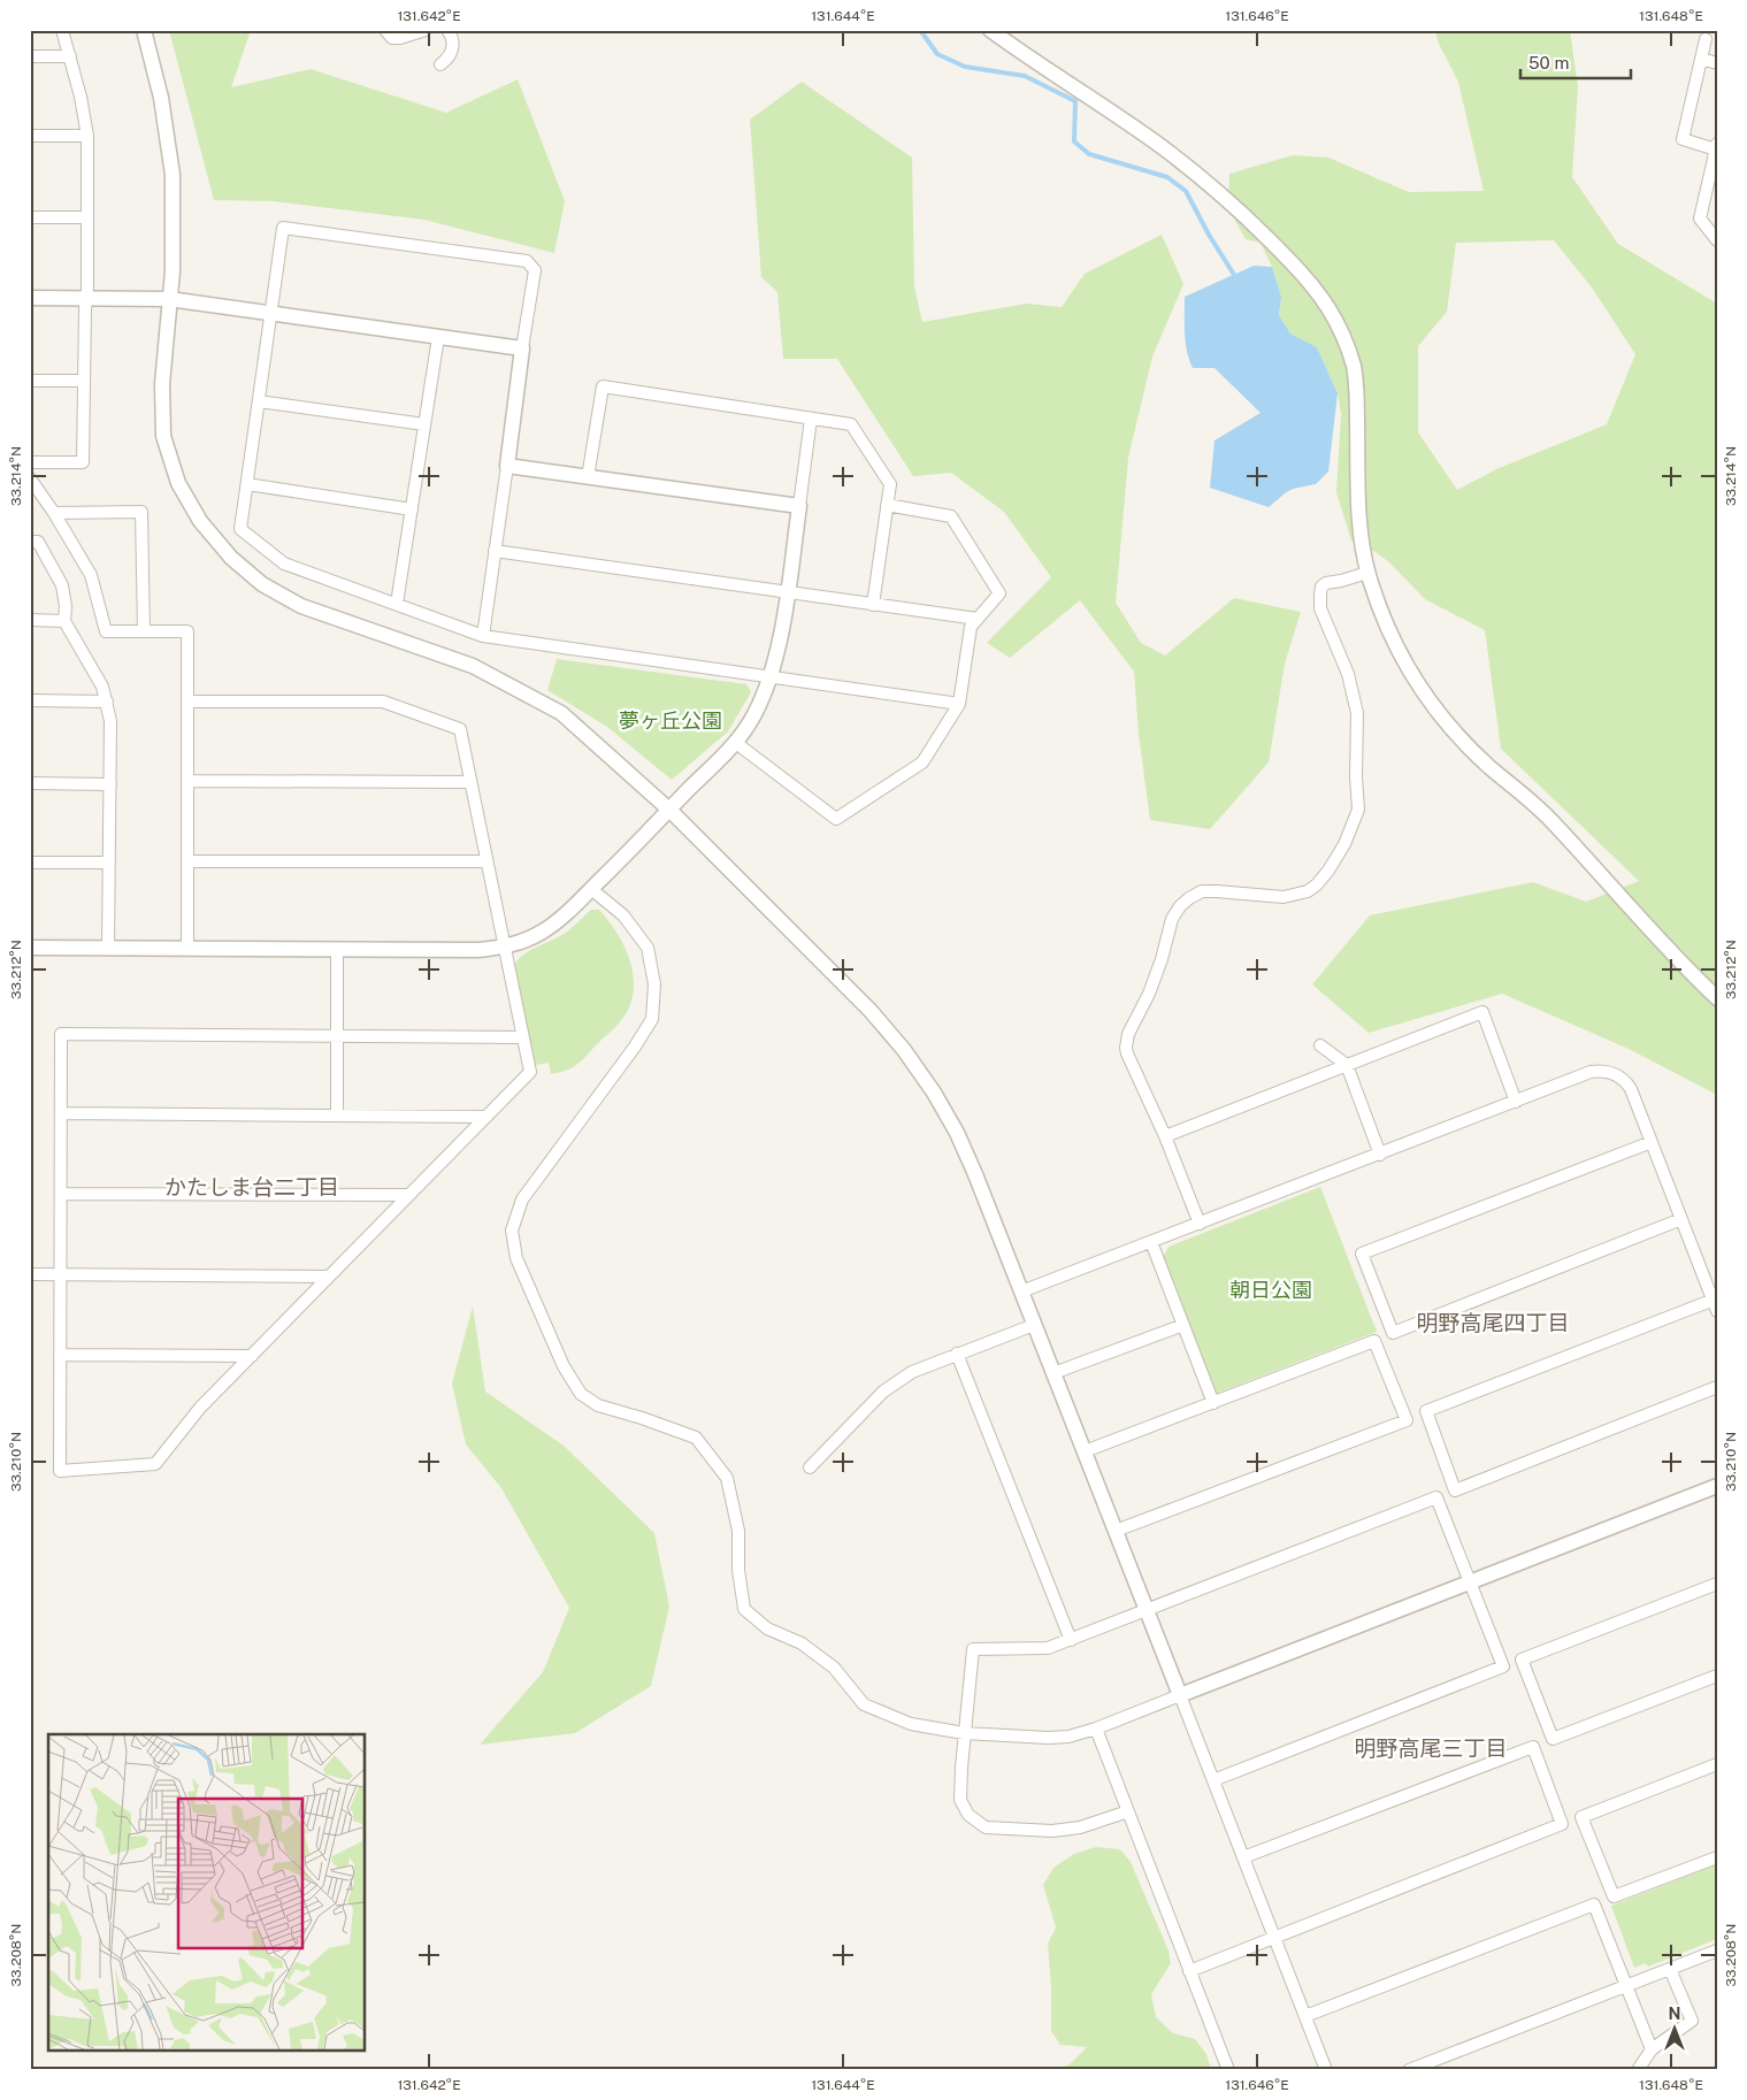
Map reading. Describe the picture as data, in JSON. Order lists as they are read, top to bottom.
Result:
{
  "districts": ["かたしま台二丁目", "明野高尾四丁目", "明野高尾三丁目"],
  "parks": ["夢ヶ丘公園", "朝日公園"],
  "scale_bar": "50 m",
  "north": "top",
  "coordinates": [
    "131.642°E",
    "131.644°E",
    "131.646°E",
    "131.648°E",
    "33.214°N",
    "33.212°N",
    "33.210°N",
    "33.208°N"
  ]
}
